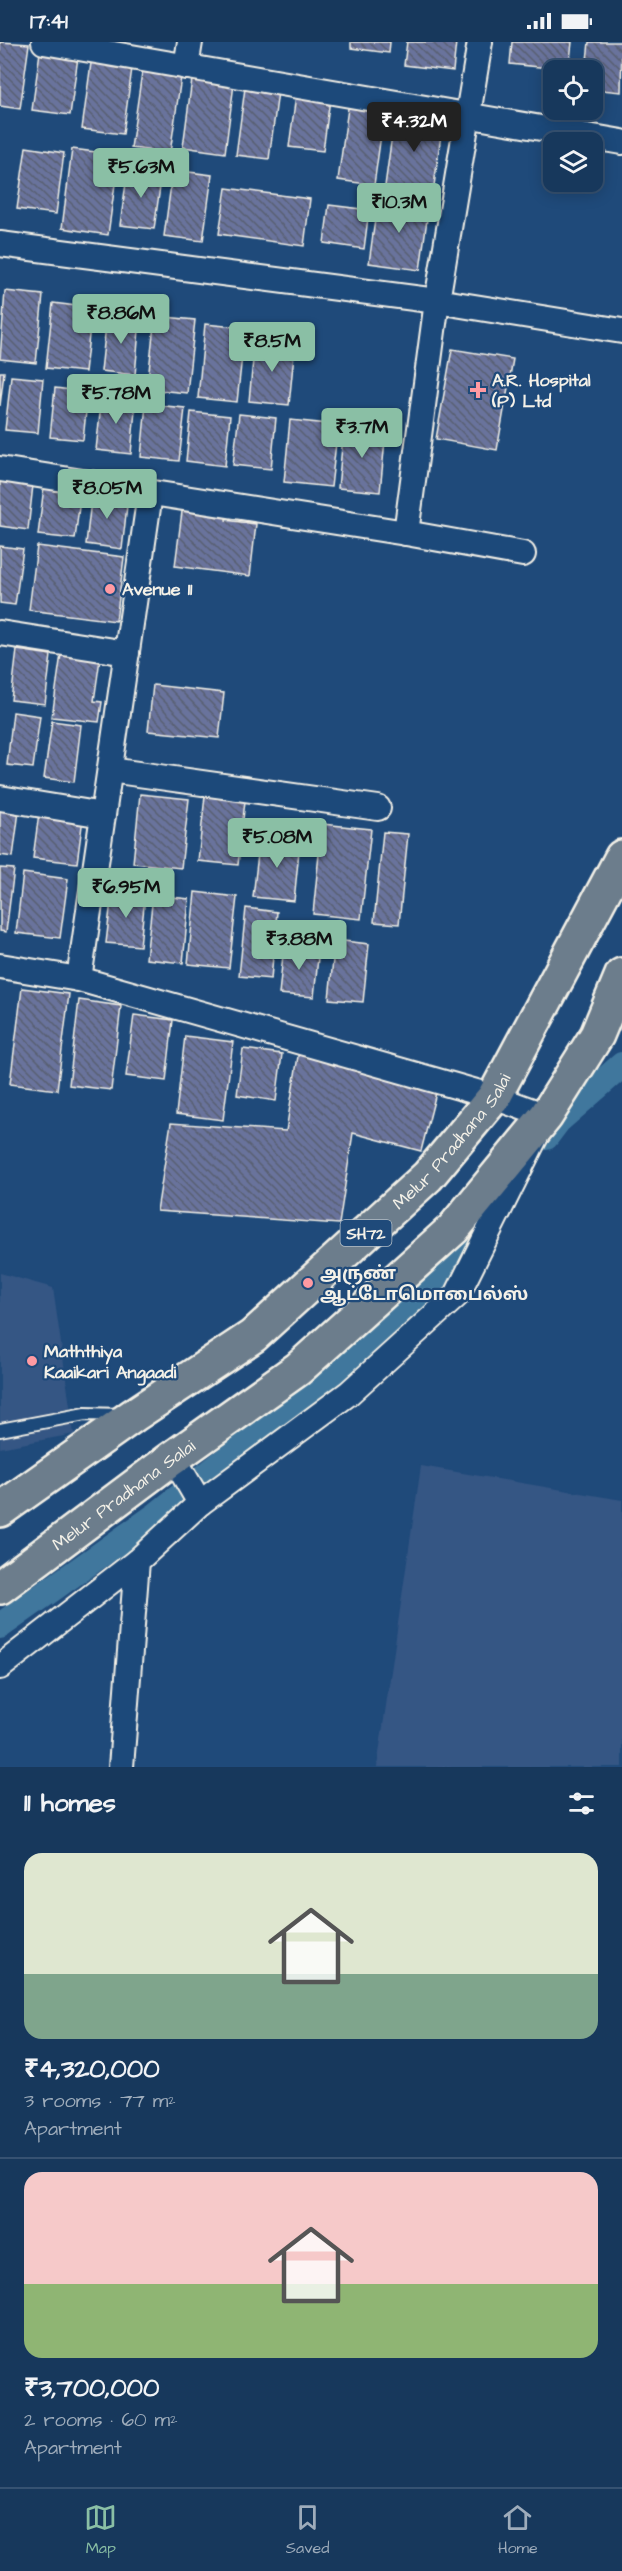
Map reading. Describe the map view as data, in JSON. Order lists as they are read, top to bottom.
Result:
{
  "streets": {
    "main road": ["Melur Pradhana Salai", "SH72"]
  },
  "places": {
    "health": ["A.R. Hospital (P) Ltd"],
    "other": ["Avenue 11", "அருண் ஆட்டோமொபைல்ஸ்", "Maththiya Kaaikari Angaadi"]
  },
  "page": {
    "status": "17:41",
    "price": [
      "₹4.32M",
      "₹5.63M",
      "₹10.3M",
      "₹8.86M",
      "₹8.5M",
      "₹5.78M",
      "₹3.7M",
      "₹8.05M",
      "₹5.08M",
      "₹6.95M",
      "₹3.88M"
    ],
    "heading": "11 homes",
    "list": [
      {
        "name": "₹4,320,000",
        "note": "3 rooms · 77 m² · Apartment"
      },
      {
        "name": "₹3,700,000",
        "note": "2 rooms · 60 m² · Apartment"
      }
    ],
    "tabs": ["Map", "Saved", "Home"]
  }
}
